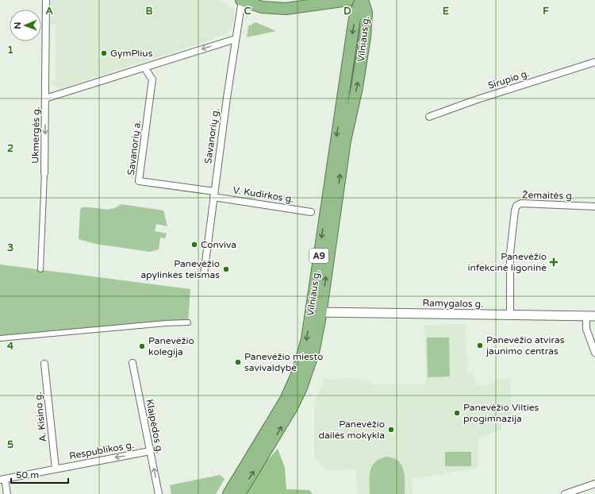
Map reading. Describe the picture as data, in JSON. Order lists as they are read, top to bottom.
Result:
{
  "streets": {
    "highway": ["Vilniaus g.", "A9"],
    "main road": ["Ramygalos g."],
    "street": [
      "Sirupio g.",
      "Ukmergės g.",
      "Savanorių g.",
      "Savanorių a.",
      "V. Kudirkos g.",
      "Žemaitės g.",
      "A. Kisino g.",
      "Klaipėdos g.",
      "Respublikos g."
    ]
  },
  "crossings": [
    ["Vilniaus g.", "Ramygalos g."],
    ["Savanorių g.", "Savanorių a."],
    ["Savanorių g.", "V. Kudirkos g."],
    ["Savanorių a.", "V. Kudirkos g."],
    ["Žemaitės g.", "Ramygalos g."],
    ["A. Kisino g.", "Respublikos g."],
    ["Klaipėdos g.", "Respublikos g."]
  ],
  "one_way": ["Respublikos g."],
  "places": {
    "other": [
      "GymPlius",
      "Conviva",
      "Panevėžio apylinkės teismas",
      "Panevėžio atviras jaunimo centras",
      "Panevėžio kolegija",
      "Panevėžio miesto savivaldybė",
      "Panevėžio Vilties progimnazija",
      "Panevėžio dailės mokykla"
    ],
    "health": ["Panevėžio infekcinė ligoninė"]
  },
  "scale_bar": "50 m",
  "north": "left",
  "grid": {
    "columns": [
      "A",
      "B",
      "C",
      "D",
      "E",
      "F"
    ],
    "rows": [
      "1",
      "2",
      "3",
      "4",
      "5"
    ]
  }
}
